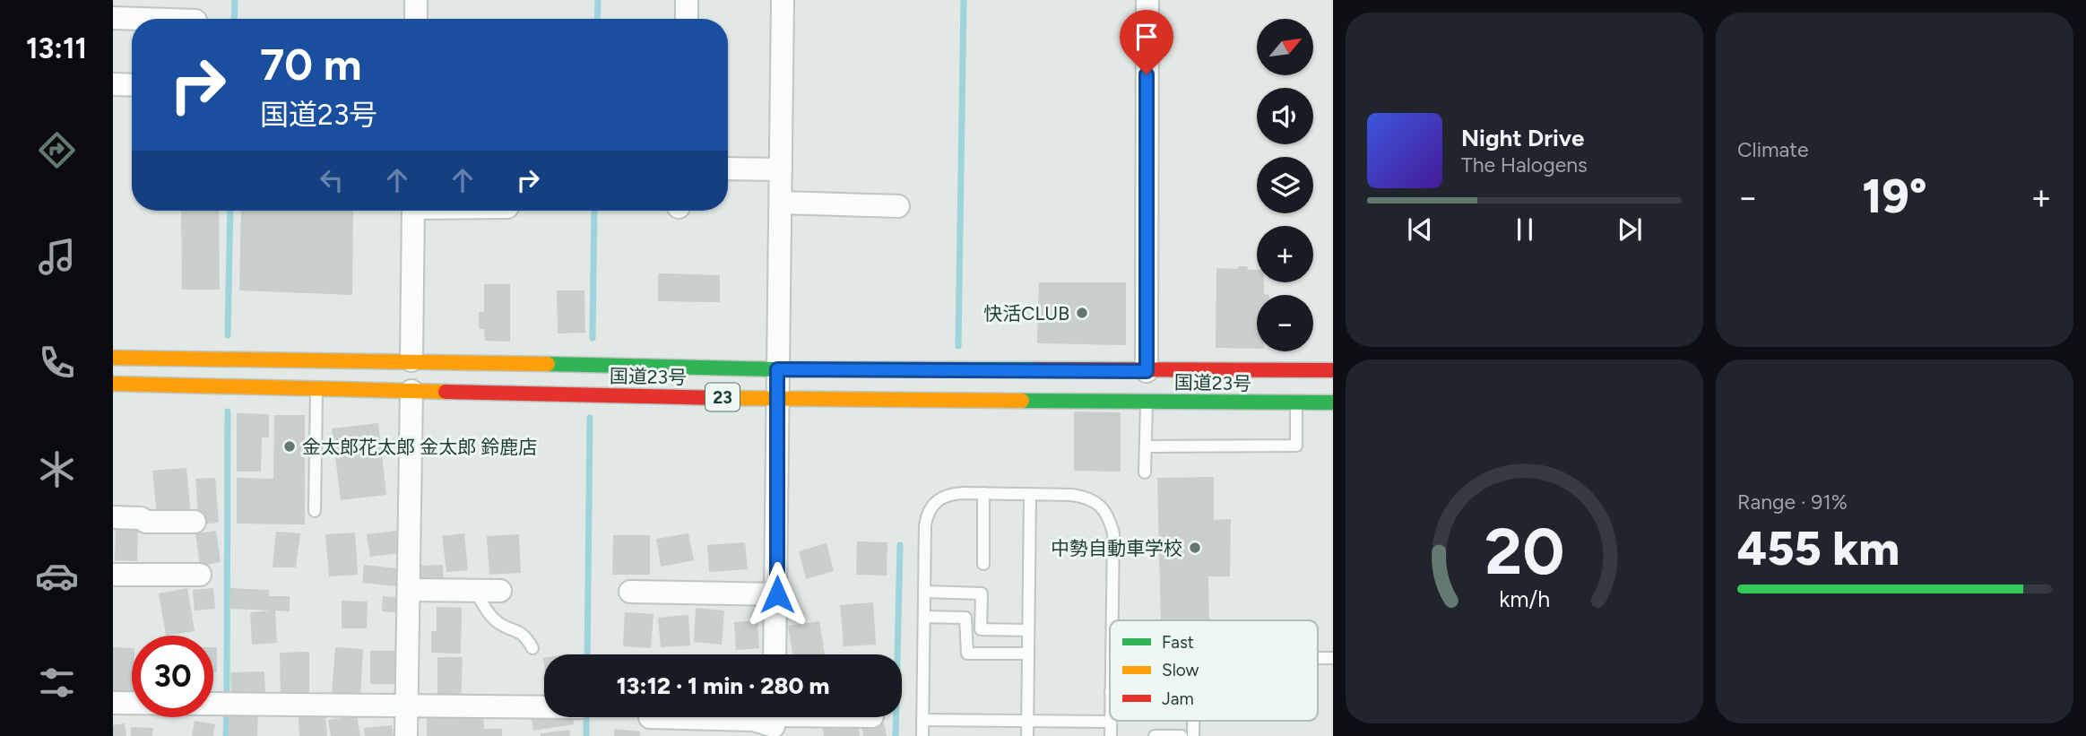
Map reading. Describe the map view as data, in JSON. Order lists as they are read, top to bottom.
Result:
{
  "streets": {
    "highway": ["国道23号", "23"]
  },
  "places": ["快活CLUB", "金太郎花太郎 金太郎 鈴鹿店", "中勢自動車学校"],
  "legend": ["Fast", "Slow", "Jam"],
  "north": "top right",
  "page": {
    "tabs": "13:11",
    "tile": [
      "Climate",
      ["Range · 91%", "455 km"]
    ],
    "map_buttons": ["+", "−"],
    "turn": ["70 m", "国道23号"],
    "song": ["Night Drive", "The Halogens"],
    "heat": ["−", "19°", "+"],
    "limit": "30",
    "trip": "13:12 · 1 min · 280 m",
    "gauge": ["20", "km/h"]
  }
}
